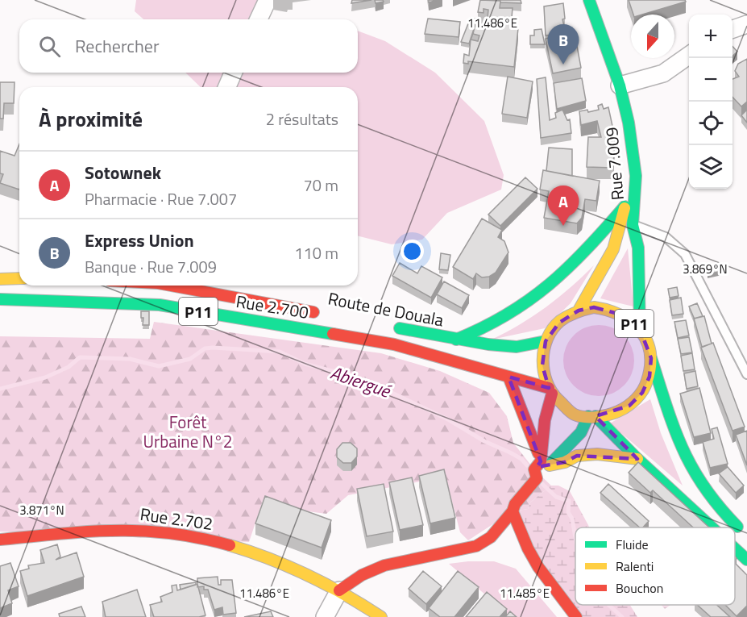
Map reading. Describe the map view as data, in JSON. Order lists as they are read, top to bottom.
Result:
{
  "streets": {
    "main road": [
      "Rue 7.009",
      "Rue 2.700",
      "Route de Douala",
      "P11",
      "Rue 2.702"
    ]
  },
  "crossings": [
    ["Rue 7.009", "Route de Douala"],
    ["Rue 7.009", "P11"],
    ["Rue 2.700", "Route de Douala"],
    ["Route de Douala", "P11"]
  ],
  "water": ["Abiergué"],
  "parks": ["Forêt Urbaine N°2"],
  "legend": ["Fluide", "Ralenti", "Bouchon"],
  "north": "bottom",
  "page": {
    "map_buttons": ["+", "−"],
    "search": "Rechercher",
    "pins": ["B", "A"],
    "heading": ["À proximité", "2 résultats"],
    "list": [
      {
        "mark": "A",
        "name": "Sotownek",
        "note": "Pharmacie · Rue 7.007",
        "value": "70 m"
      },
      {
        "mark": "B",
        "name": "Express Union",
        "note": "Banque · Rue 7.009",
        "value": "110 m"
      }
    ]
  },
  "coordinates": [
    "11.486°E",
    "3.869°N",
    "3.871°N",
    "11.485°E"
  ]
}
